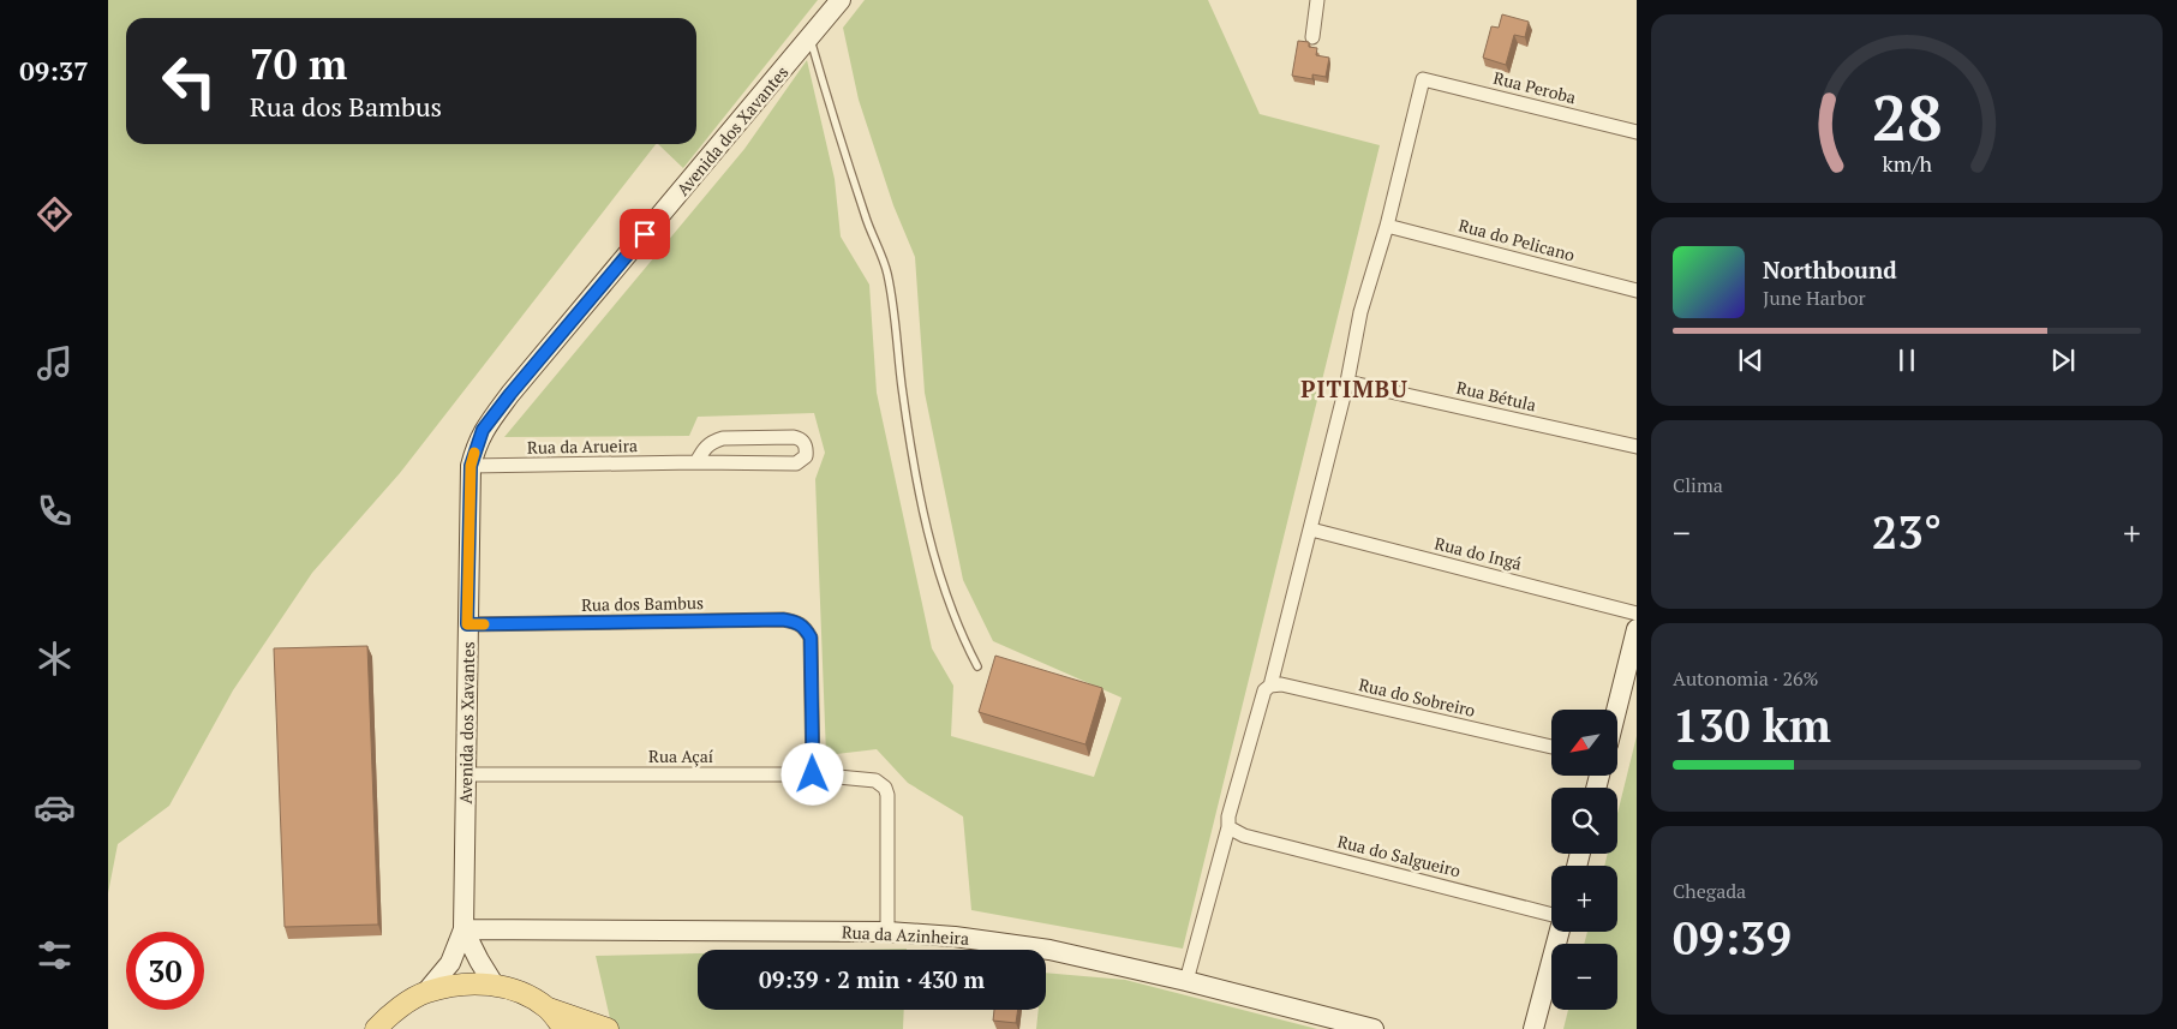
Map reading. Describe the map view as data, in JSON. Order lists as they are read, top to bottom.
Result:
{
  "streets": {
    "street": [
      "Rua Peroba",
      "Avenida dos Xavantes",
      "Rua do Pelicano",
      "Rua Bétula",
      "Rua da Arueira",
      "Rua do Ingá",
      "Rua dos Bambus",
      "Rua do Sobreiro",
      "Rua Açaí",
      "Rua do Salgueiro",
      "Rua da Azinheira"
    ]
  },
  "crossings": [
    ["Rua Peroba", "Rua do Pelicano"],
    ["Avenida dos Xavantes", "Rua da Arueira"],
    ["Avenida dos Xavantes", "Rua dos Bambus"],
    ["Avenida dos Xavantes", "Rua Açaí"],
    ["Avenida dos Xavantes", "Rua da Azinheira"],
    ["Rua dos Bambus", "Rua Açaí"],
    ["Rua Açaí", "Rua da Azinheira"]
  ],
  "districts": ["PITIMBU"],
  "north": "bottom left",
  "page": {
    "tabs": "09:37",
    "turn": ["70 m", "Rua dos Bambus"],
    "song": ["Northbound", "June Harbor"],
    "tile": [
      "Clima",
      ["Autonomia · 26%", "130 km"],
      ["Chegada", "09:39"]
    ],
    "heat": ["−", "23°", "+"],
    "map_buttons": ["+", "−"],
    "limit": "30",
    "trip": "09:39 · 2 min · 430 m",
    "gauge": ["28", "km/h"]
  }
}
